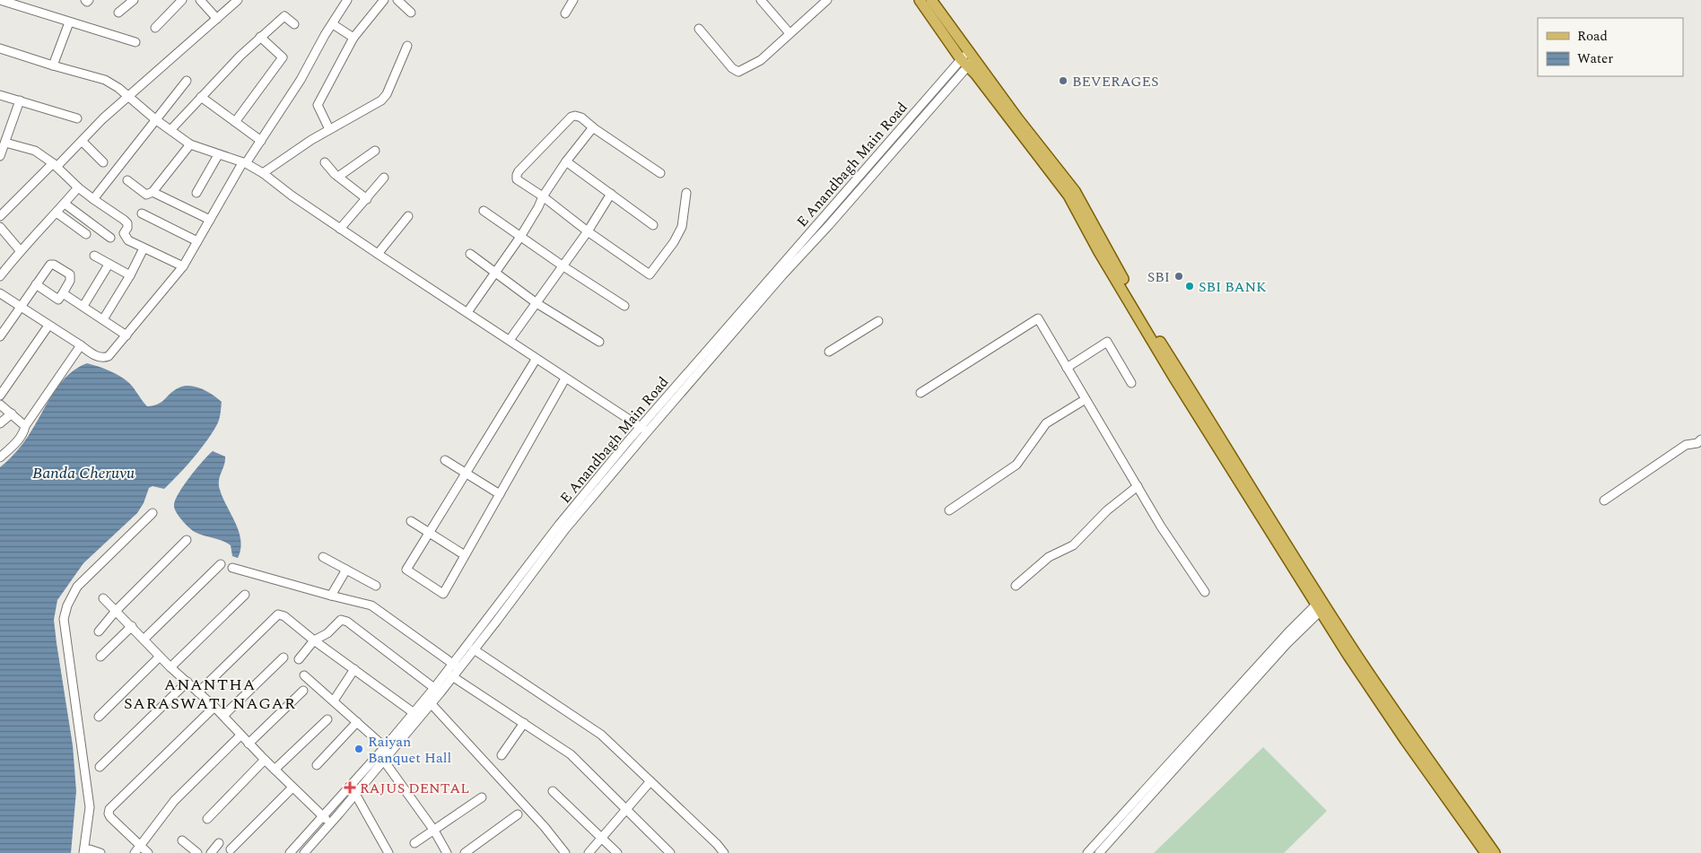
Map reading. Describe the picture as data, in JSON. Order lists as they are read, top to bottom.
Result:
{
  "streets": {
    "street": ["E Anandbagh Main Road"]
  },
  "districts": ["ANANTHA SARASWATI NAGAR"],
  "water": ["Banda Cheruvu"],
  "places": {
    "other": [
      "BEVERAGES",
      "SBI",
      "SBI BANK",
      "Raiyan Banquet Hall"
    ],
    "health": ["RAJUS DENTAL"]
  },
  "legend": ["Road", "Water"]
}
